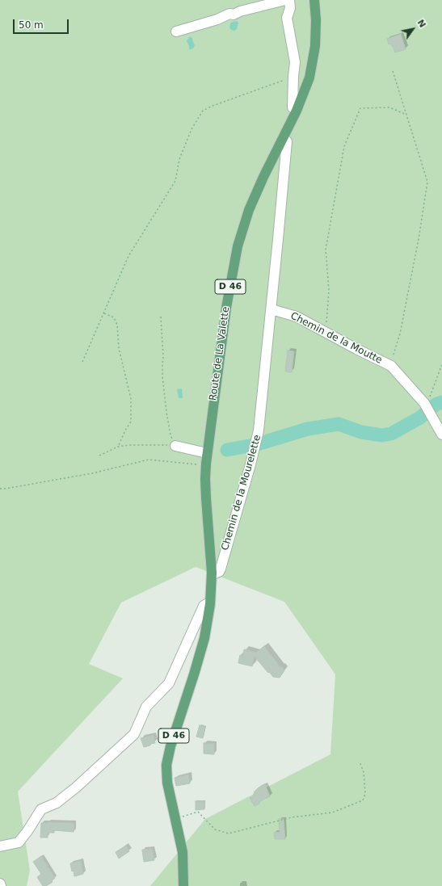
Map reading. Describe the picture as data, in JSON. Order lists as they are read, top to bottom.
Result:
{
  "streets": {
    "main road": ["D 46", "Route de La Valette"],
    "street": ["Chemin de la Moutte", "Chemin de la Mourelette"]
  },
  "crossings": [
    ["D 46", "Route de La Valette"],
    ["Chemin de la Moutte", "Chemin de la Mourelette"],
    ["Route de La Valette", "Chemin de la Mourelette"]
  ],
  "scale_bar": "50 m",
  "north": "top right"
}
